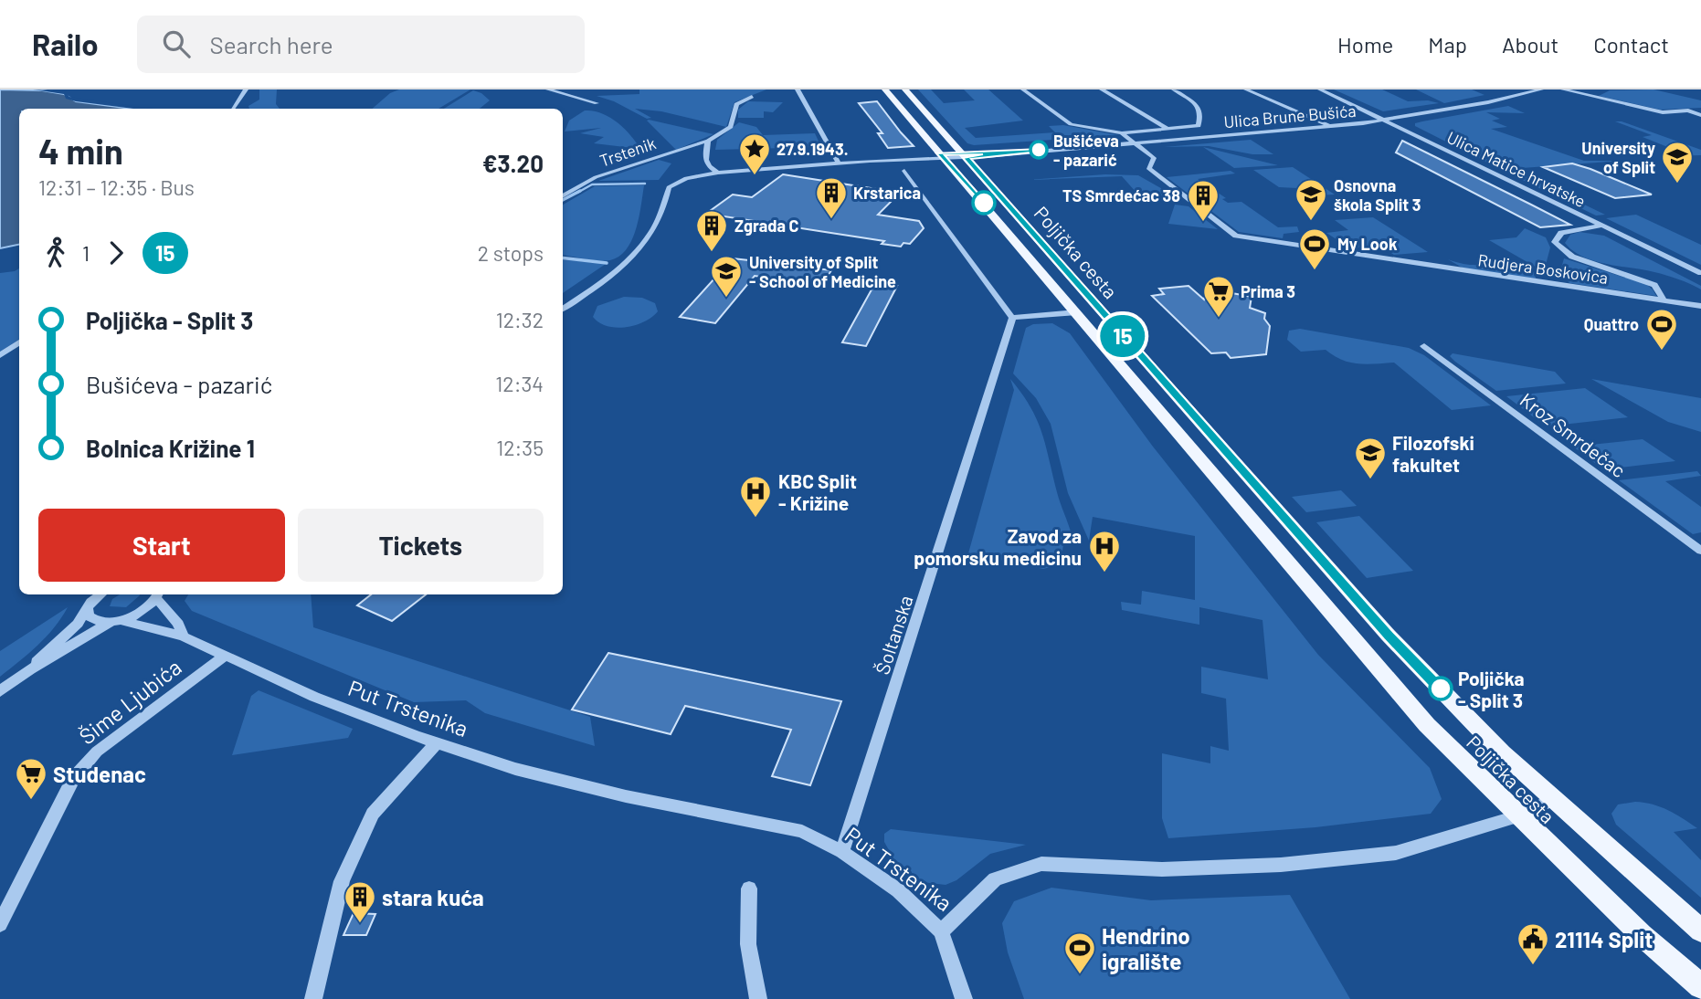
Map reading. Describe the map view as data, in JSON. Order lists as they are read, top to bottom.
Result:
{
  "streets": {
    "main road": ["Poljička cesta"],
    "street": [
      "Ulica Brune Bušića",
      "Trstenik",
      "Ulica Matice hrvatske",
      "Rudjera Boskovica",
      "Kroz Smrdečac",
      "Šoltanska",
      "Šime Ljubića",
      "Put Trstenika"
    ]
  },
  "crossings": [
    ["Ulica Brune Bušića", "Ulica Matice hrvatske"],
    ["Ulica Brune Bušića", "Poljička cesta"],
    ["Ulica Brune Bušića", "Rudjera Boskovica"],
    ["Ulica Matice hrvatske", "Rudjera Boskovica"],
    ["Poljička cesta", "Put Trstenika"],
    ["Šoltanska", "Put Trstenika"],
    ["Šime Ljubića", "Put Trstenika"]
  ],
  "places": {
    "other": ["Bušićeva - pazarić", "Poljička - Split 3"],
    "place": ["27.9.1943."],
    "school or university": [
      "University of Split",
      "Osnovna škola Split 3",
      "University of Split - School of Medicine",
      "Filozofski fakultet"
    ],
    "building": [
      "Krstarica",
      "TS Smrdećac 38",
      "Zgrada C",
      "stara kuća"
    ],
    "sports": ["My Look", "Quattro", "Hendrino igralište"],
    "supermarket": ["Prima 3", "Studenac"],
    "hospital": ["KBC Split - Križine", "Zavod za pomorsku medicinu"],
    "public building": ["21114 Split"]
  },
  "lines": ["bus line 15"],
  "page": {
    "header": "Railo",
    "search": "Search here",
    "nav": [
      "Home",
      "Map",
      "About",
      "Contact"
    ],
    "on_map": "15",
    "heading": ["4 min", "12:31 – 12:35 · Bus", "€3.20"],
    "legs": ["1", "15", "2 stops"],
    "list": [
      {
        "name": "Poljička - Split 3",
        "value": "12:32"
      },
      {
        "name": "Bušićeva - pazarić",
        "value": "12:34"
      },
      {
        "name": "Bolnica Križine 1",
        "value": "12:35"
      }
    ],
    "buttons": ["Start", "Tickets"]
  }
}
